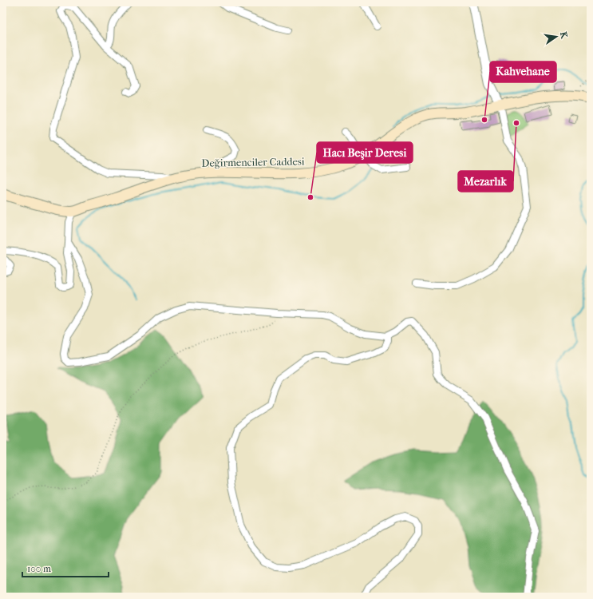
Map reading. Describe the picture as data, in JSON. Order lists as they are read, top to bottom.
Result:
{
  "streets": {
    "main road": ["Değirmenciler Caddesi"]
  },
  "places": ["Kahvehane", "Mezarlık", "Hacı Beşir Deresi"],
  "scale_bar": "100 m",
  "north": "right"
}
